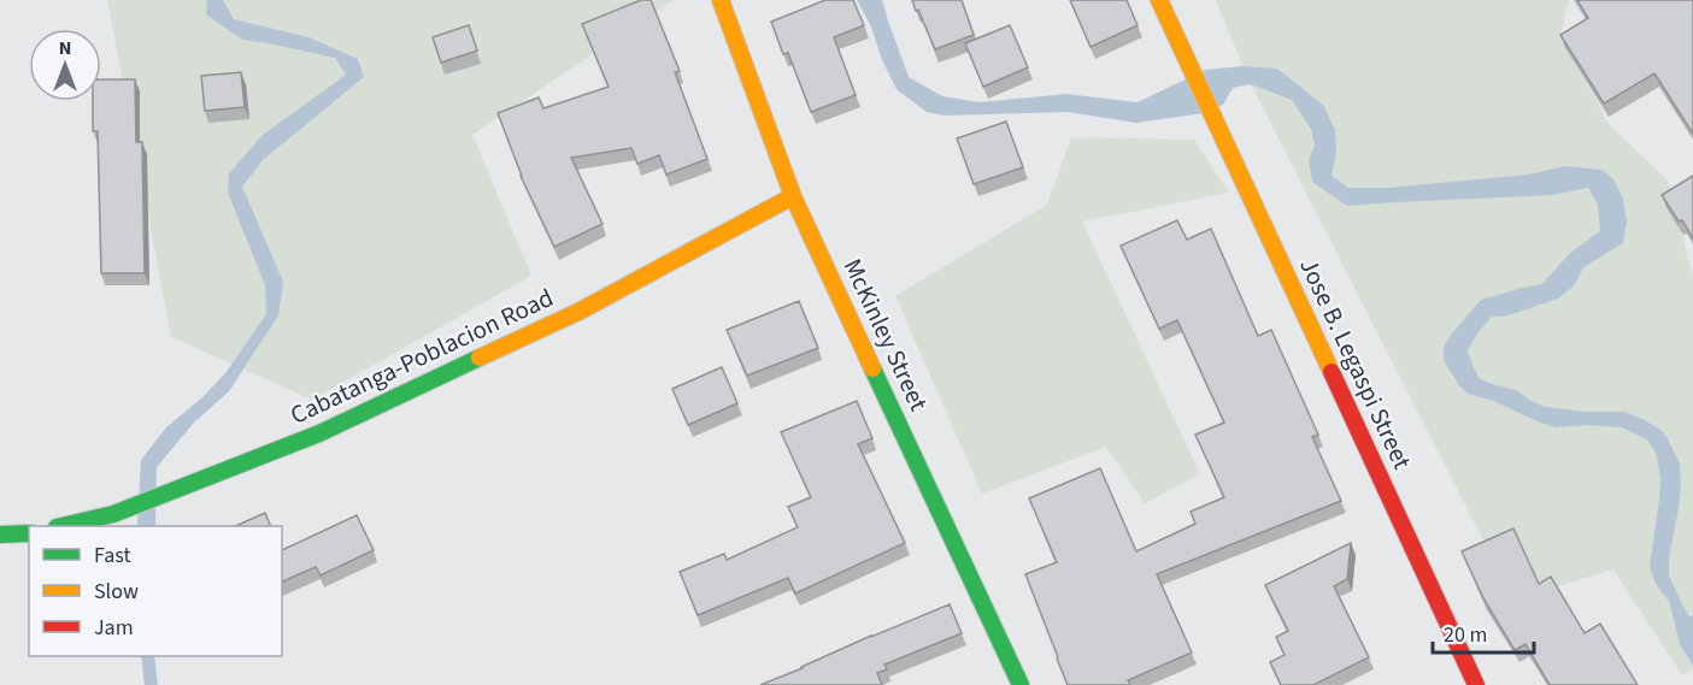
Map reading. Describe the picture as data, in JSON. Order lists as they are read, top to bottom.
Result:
{
  "streets": {
    "street": ["McKinley Street", "Cabatanga-Poblacion Road", "Jose B. Legaspi Street"]
  },
  "crossings": [
    ["McKinley Street", "Cabatanga-Poblacion Road"]
  ],
  "legend": ["Fast", "Slow", "Jam"],
  "scale_bar": "20 m",
  "north": "top"
}
